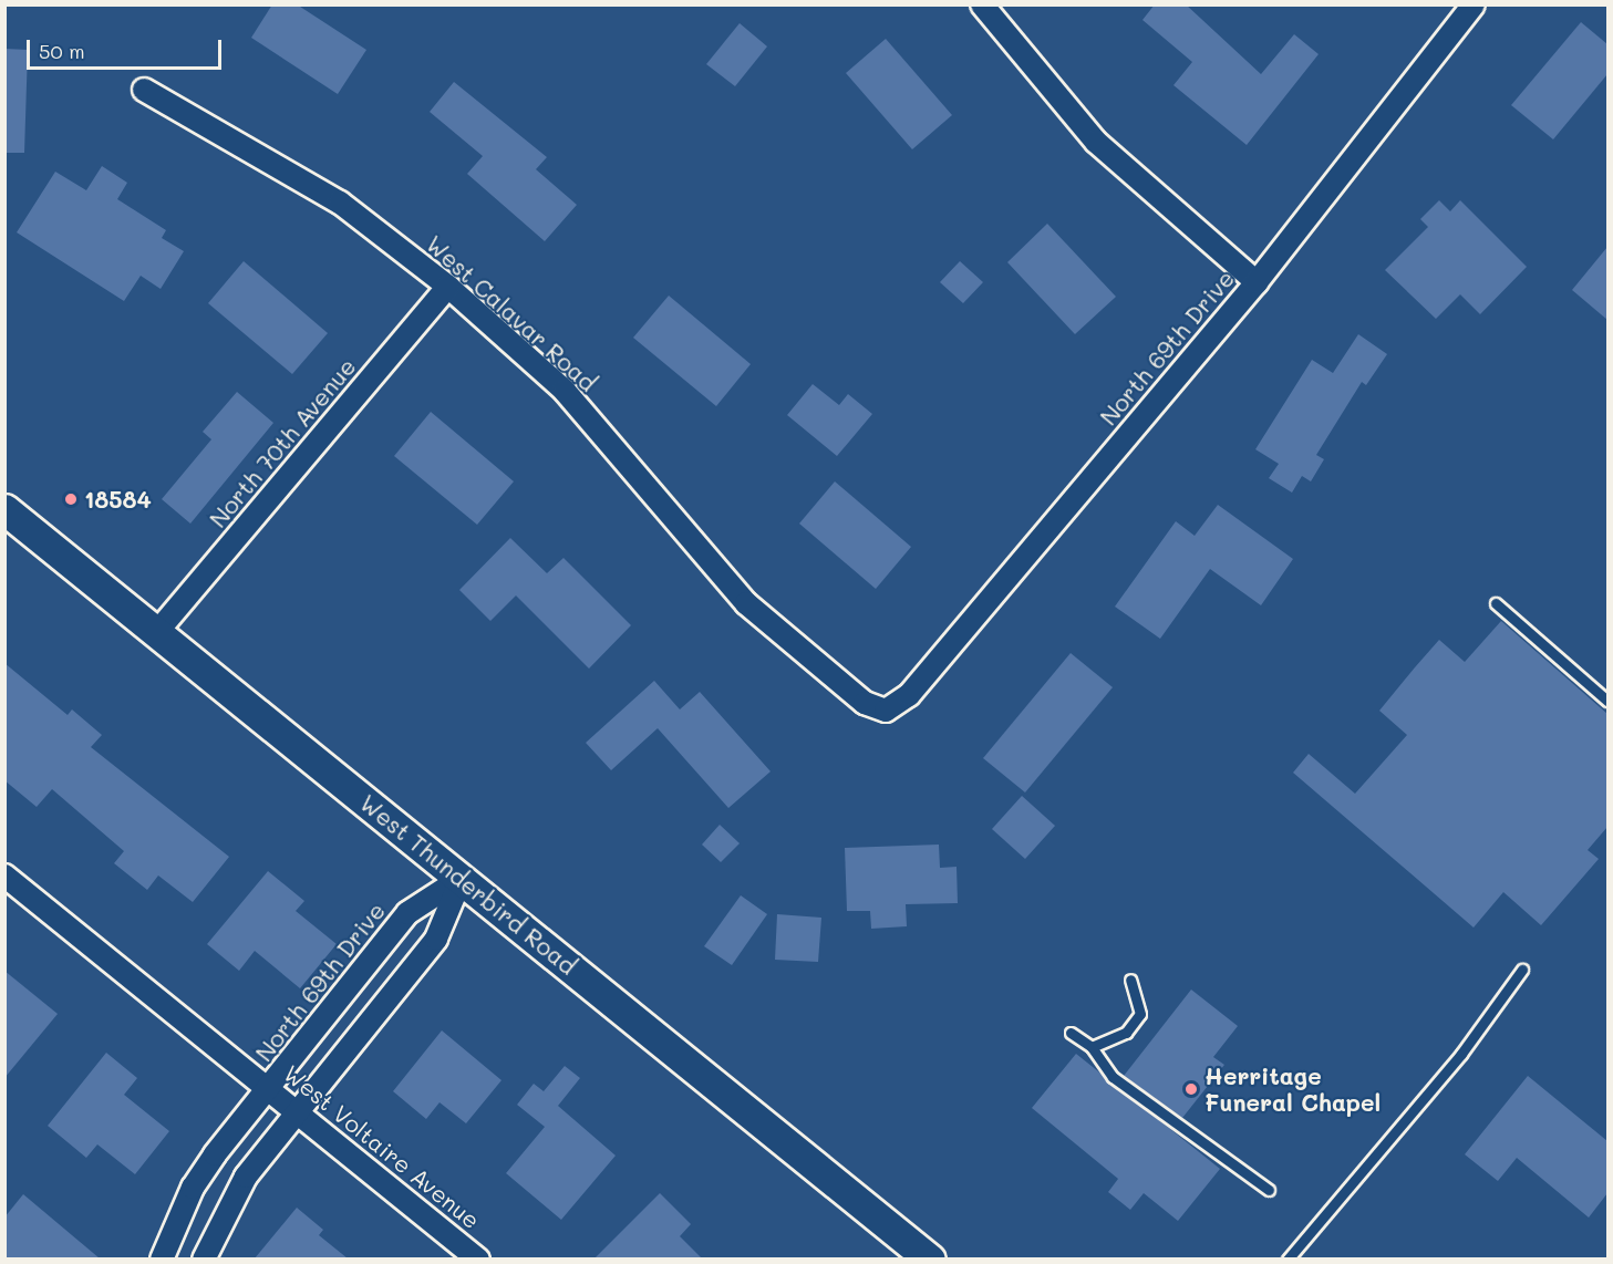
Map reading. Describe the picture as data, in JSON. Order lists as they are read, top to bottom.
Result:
{
  "streets": {
    "main road": ["West Thunderbird Road"],
    "street": [
      "West Calavar Road",
      "North 69th Drive",
      "North 70th Avenue",
      "West Voltaire Avenue"
    ]
  },
  "crossings": [
    ["West Calavar Road", "North 69th Drive"],
    ["West Calavar Road", "North 70th Avenue"],
    ["North 69th Drive", "West Thunderbird Road"],
    ["North 69th Drive", "West Voltaire Avenue"],
    ["North 70th Avenue", "West Thunderbird Road"]
  ],
  "places": ["18584", "Herritage Funeral Chapel"],
  "scale_bar": "50 m"
}
